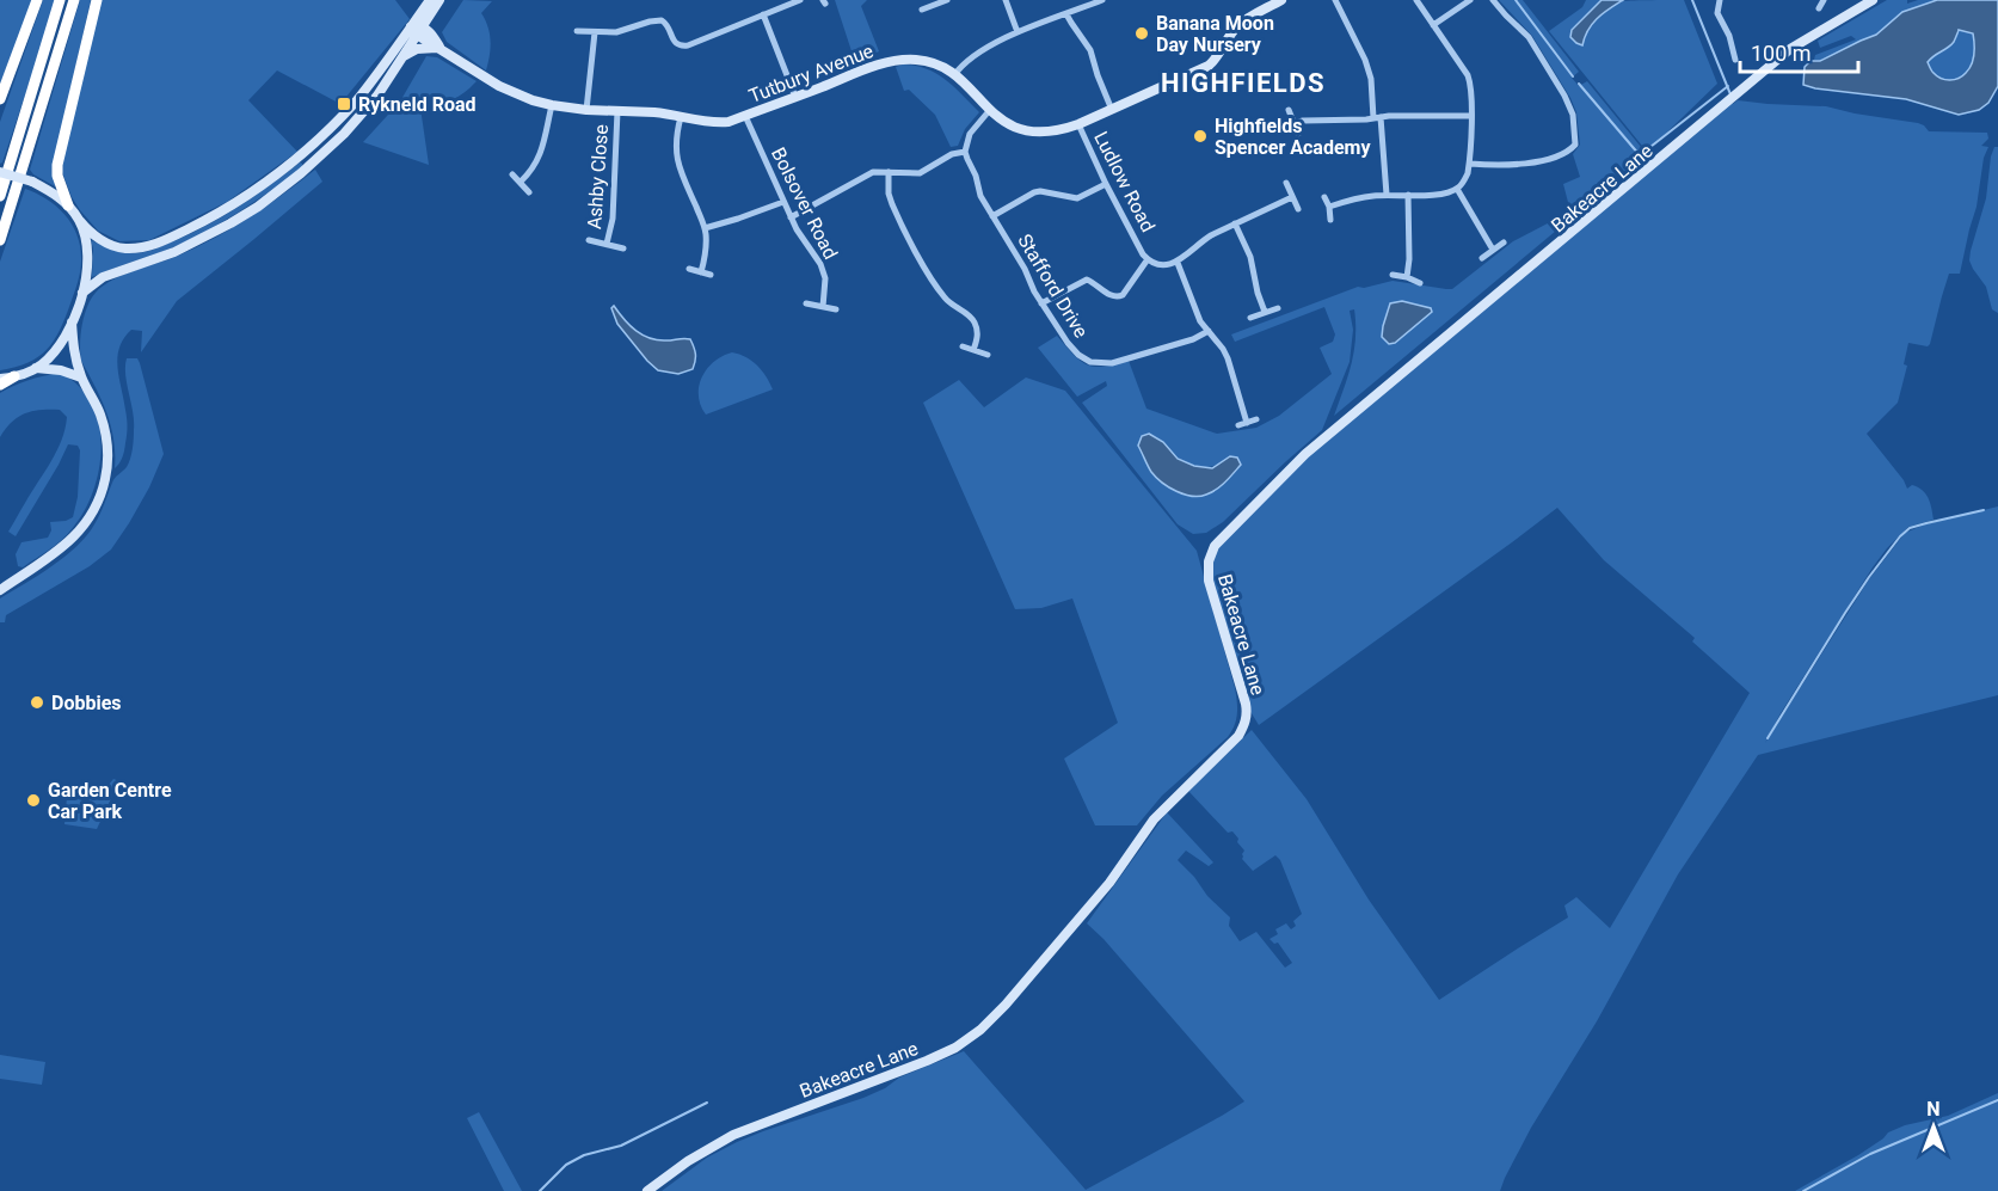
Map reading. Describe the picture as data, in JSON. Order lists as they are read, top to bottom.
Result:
{
  "streets": {
    "street": [
      "Tutbury Avenue",
      "Ashby Close",
      "Ludlow Road",
      "Bakeacre Lane",
      "Bolsover Road",
      "Stafford Drive"
    ]
  },
  "crossings": [
    ["Tutbury Avenue", "Ashby Close"],
    ["Tutbury Avenue", "Ludlow Road"],
    ["Tutbury Avenue", "Bolsover Road"]
  ],
  "districts": ["HIGHFIELDS"],
  "places": {
    "other": [
      "Banana Moon Day Nursery",
      "Highfields Spencer Academy",
      "Dobbies",
      "Garden Centre Car Park"
    ],
    "transit": ["Rykneld Road"]
  },
  "scale_bar": "100 m",
  "north": "top"
}
